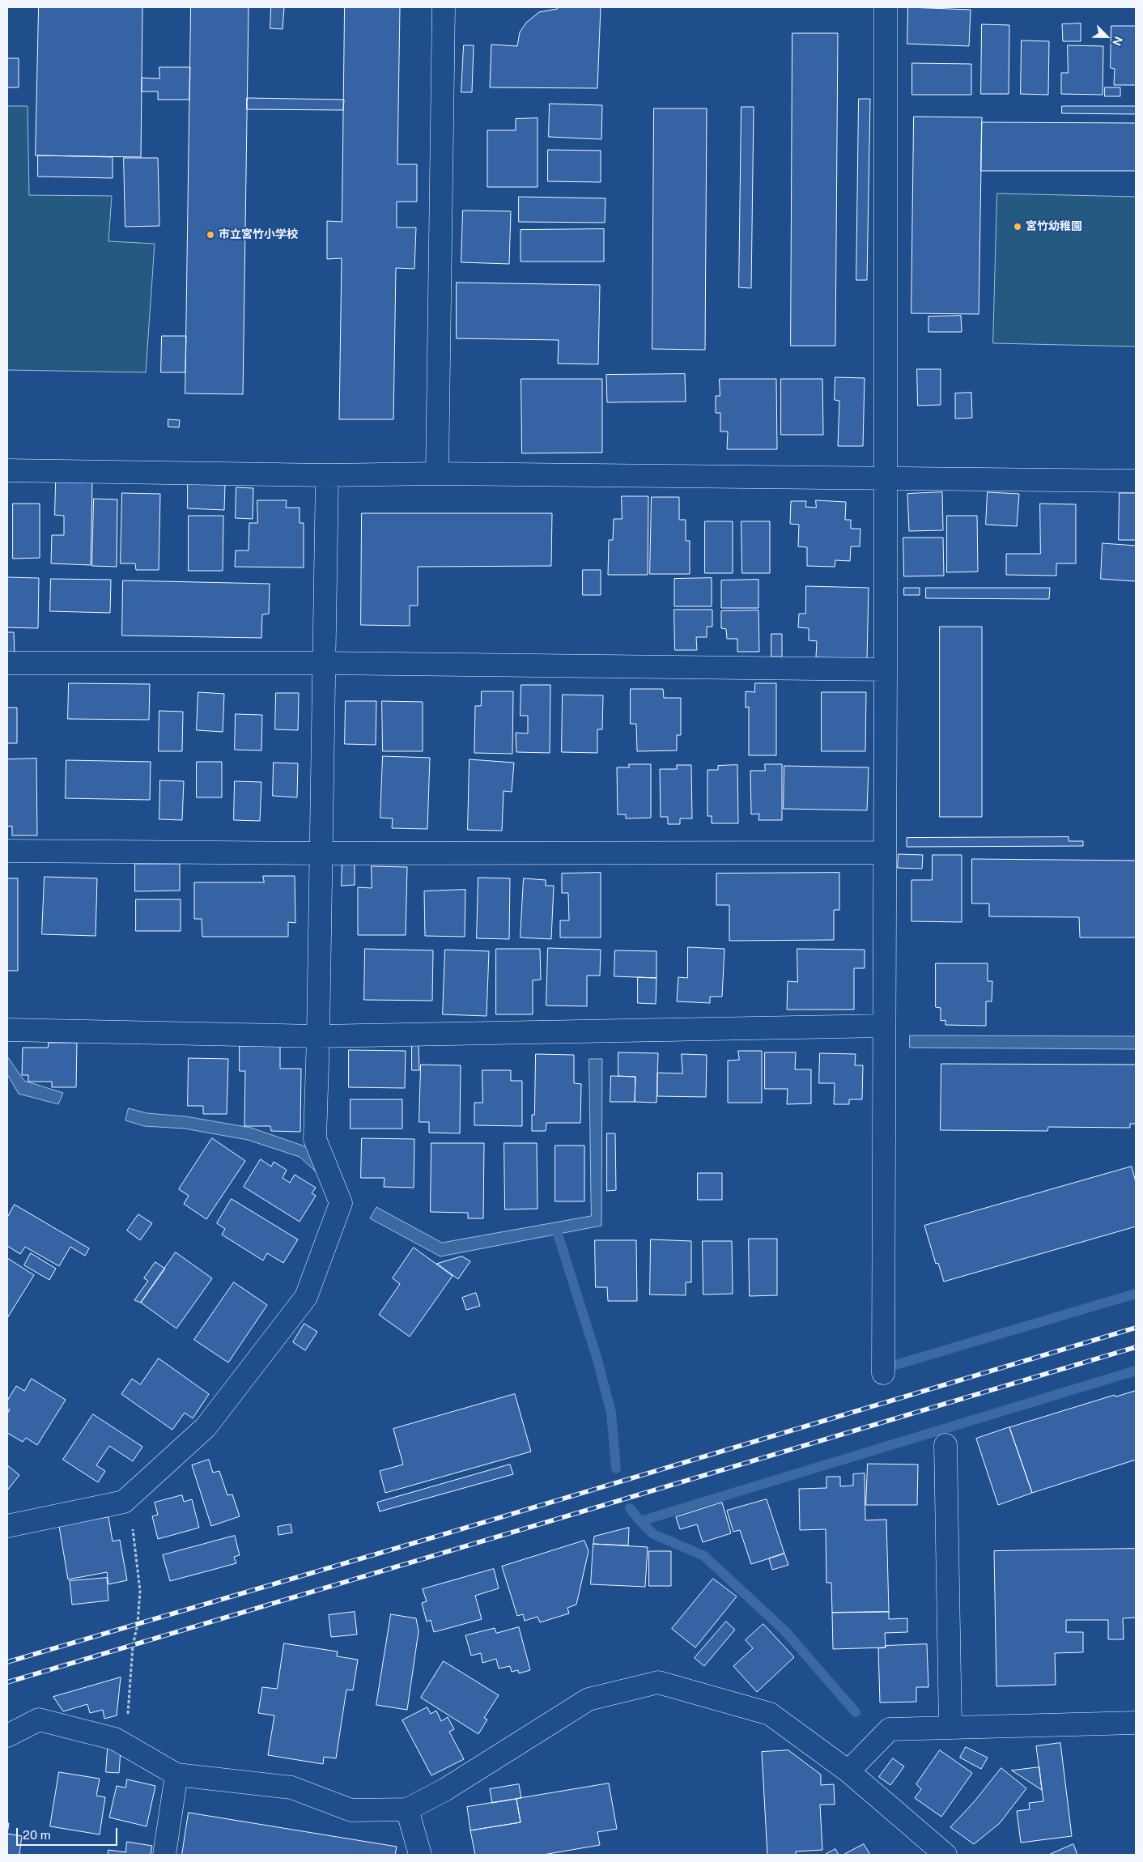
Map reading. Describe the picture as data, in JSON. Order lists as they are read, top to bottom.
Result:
{
  "places": ["宮竹幼稚園", "市立宮竹小学校"],
  "scale_bar": "20 m",
  "north": "bottom right"
}
